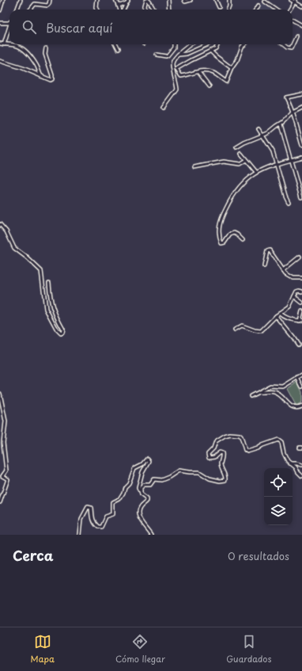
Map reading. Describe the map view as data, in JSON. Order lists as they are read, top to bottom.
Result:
{
  "page": {
    "search": "Buscar aquí",
    "heading": ["Cerca", "0 resultados"],
    "nav": ["Mapa", "Cómo llegar", "Guardados"]
  }
}
